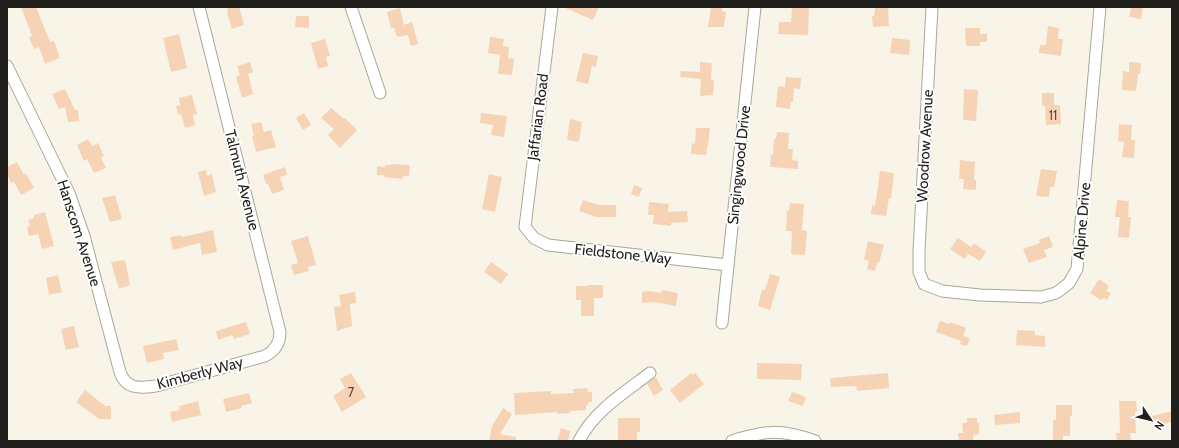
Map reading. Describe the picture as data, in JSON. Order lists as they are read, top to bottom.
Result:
{
  "streets": {
    "street": [
      "Jaffarian Road",
      "Woodrow Avenue",
      "Singingwood Drive",
      "Talmuth Avenue",
      "Alpine Drive",
      "Hanscom Avenue",
      "Fieldstone Way",
      "Kimberly Way"
    ]
  },
  "crossings": [
    ["Jaffarian Road", "Fieldstone Way"],
    ["Woodrow Avenue", "Alpine Drive"],
    ["Singingwood Drive", "Fieldstone Way"],
    ["Talmuth Avenue", "Kimberly Way"],
    ["Hanscom Avenue", "Kimberly Way"]
  ],
  "house_numbers": ["11", "7"],
  "north": "bottom right"
}
